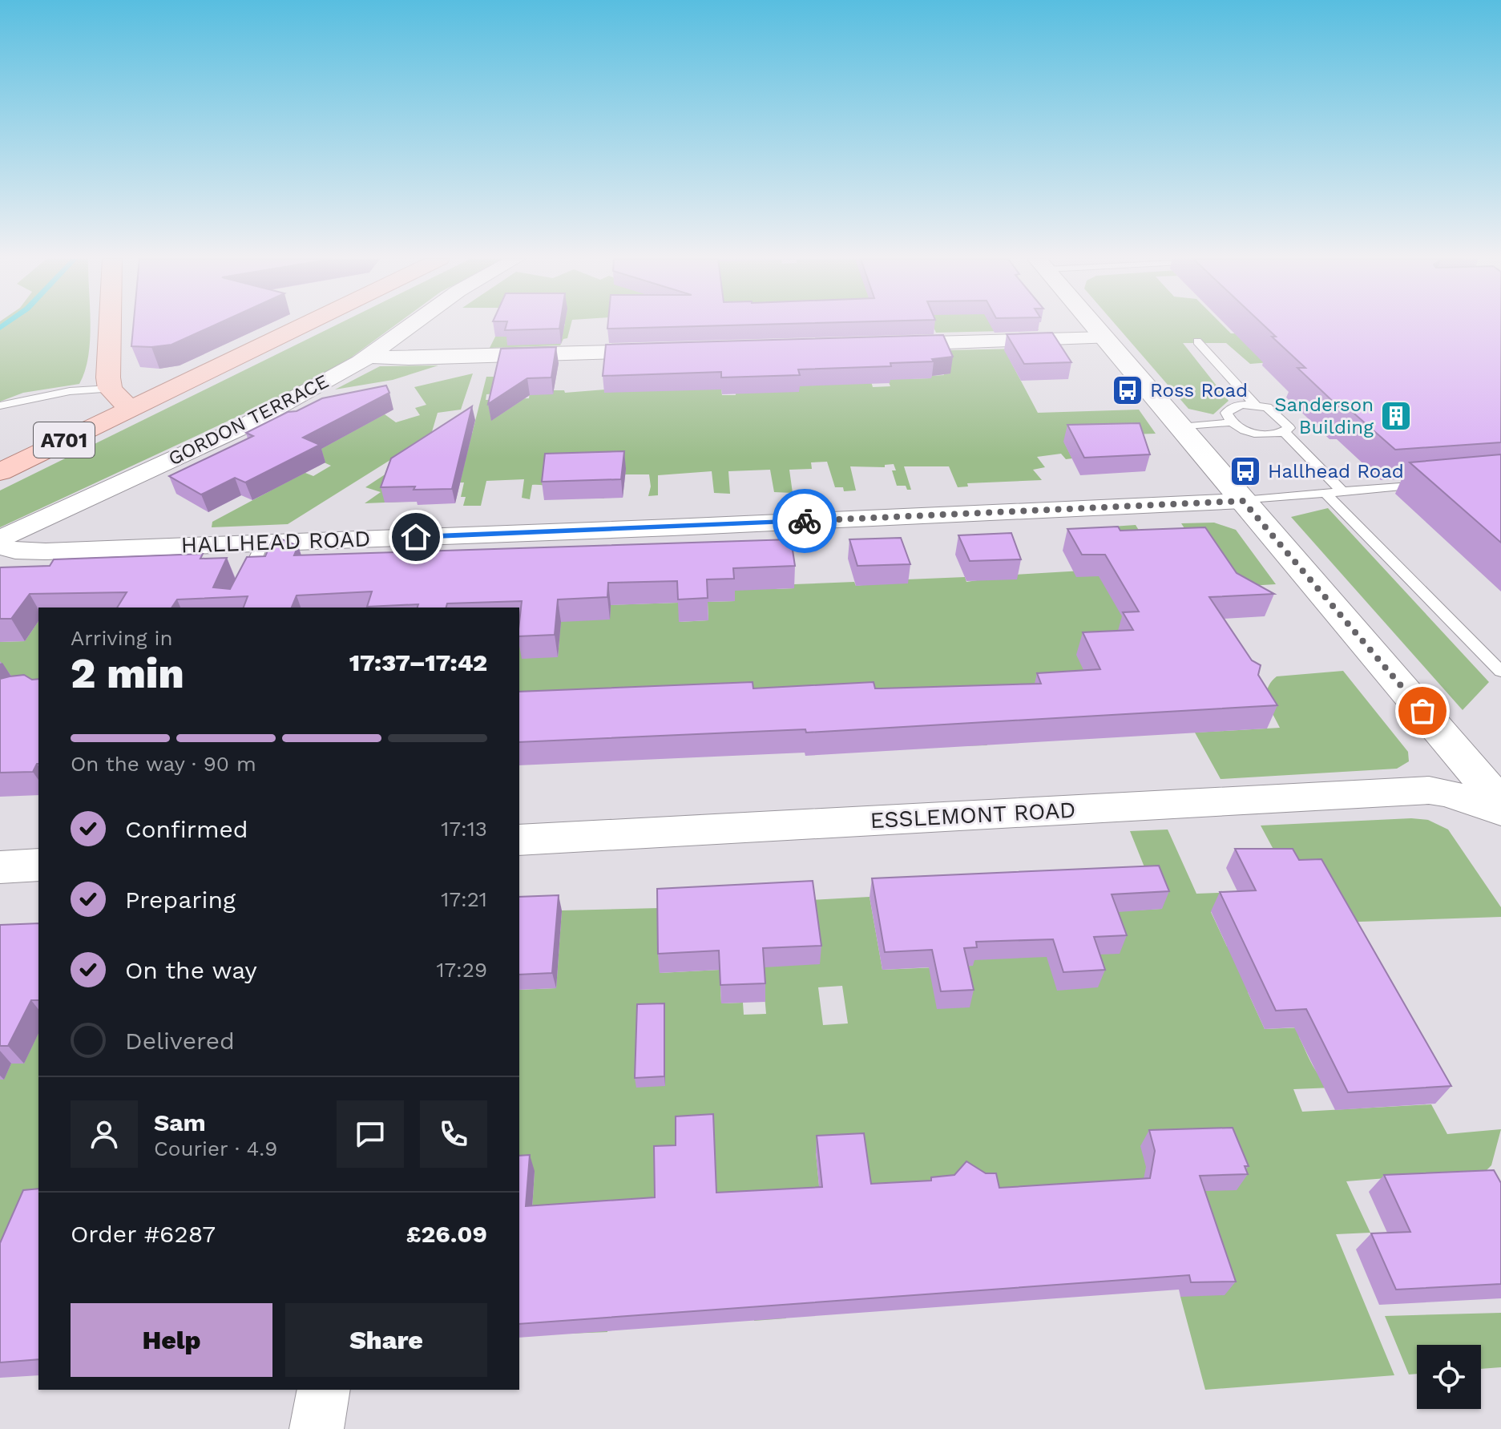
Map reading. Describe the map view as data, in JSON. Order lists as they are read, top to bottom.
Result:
{
  "streets": {
    "main road": ["A701"],
    "street": ["GORDON TERRACE", "HALLHEAD ROAD", "ESSLEMONT ROAD"]
  },
  "places": {
    "bus stop": ["Ross Road", "Hallhead Road"],
    "building": ["Sanderson Building"]
  },
  "page": {
    "heading": ["2 min", "Arriving in", "17:37–17:42"],
    "panel": [
      "Sam",
      "Courier · 4.9",
      "Order #6287",
      "£26.09"
    ],
    "bar": "On the way · 90 m",
    "list": [
      ["Confirmed", "17:13"],
      ["Preparing", "17:21"],
      ["On the way", "17:29"],
      "Delivered"
    ],
    "buttons": ["Help", "Share"]
  }
}
